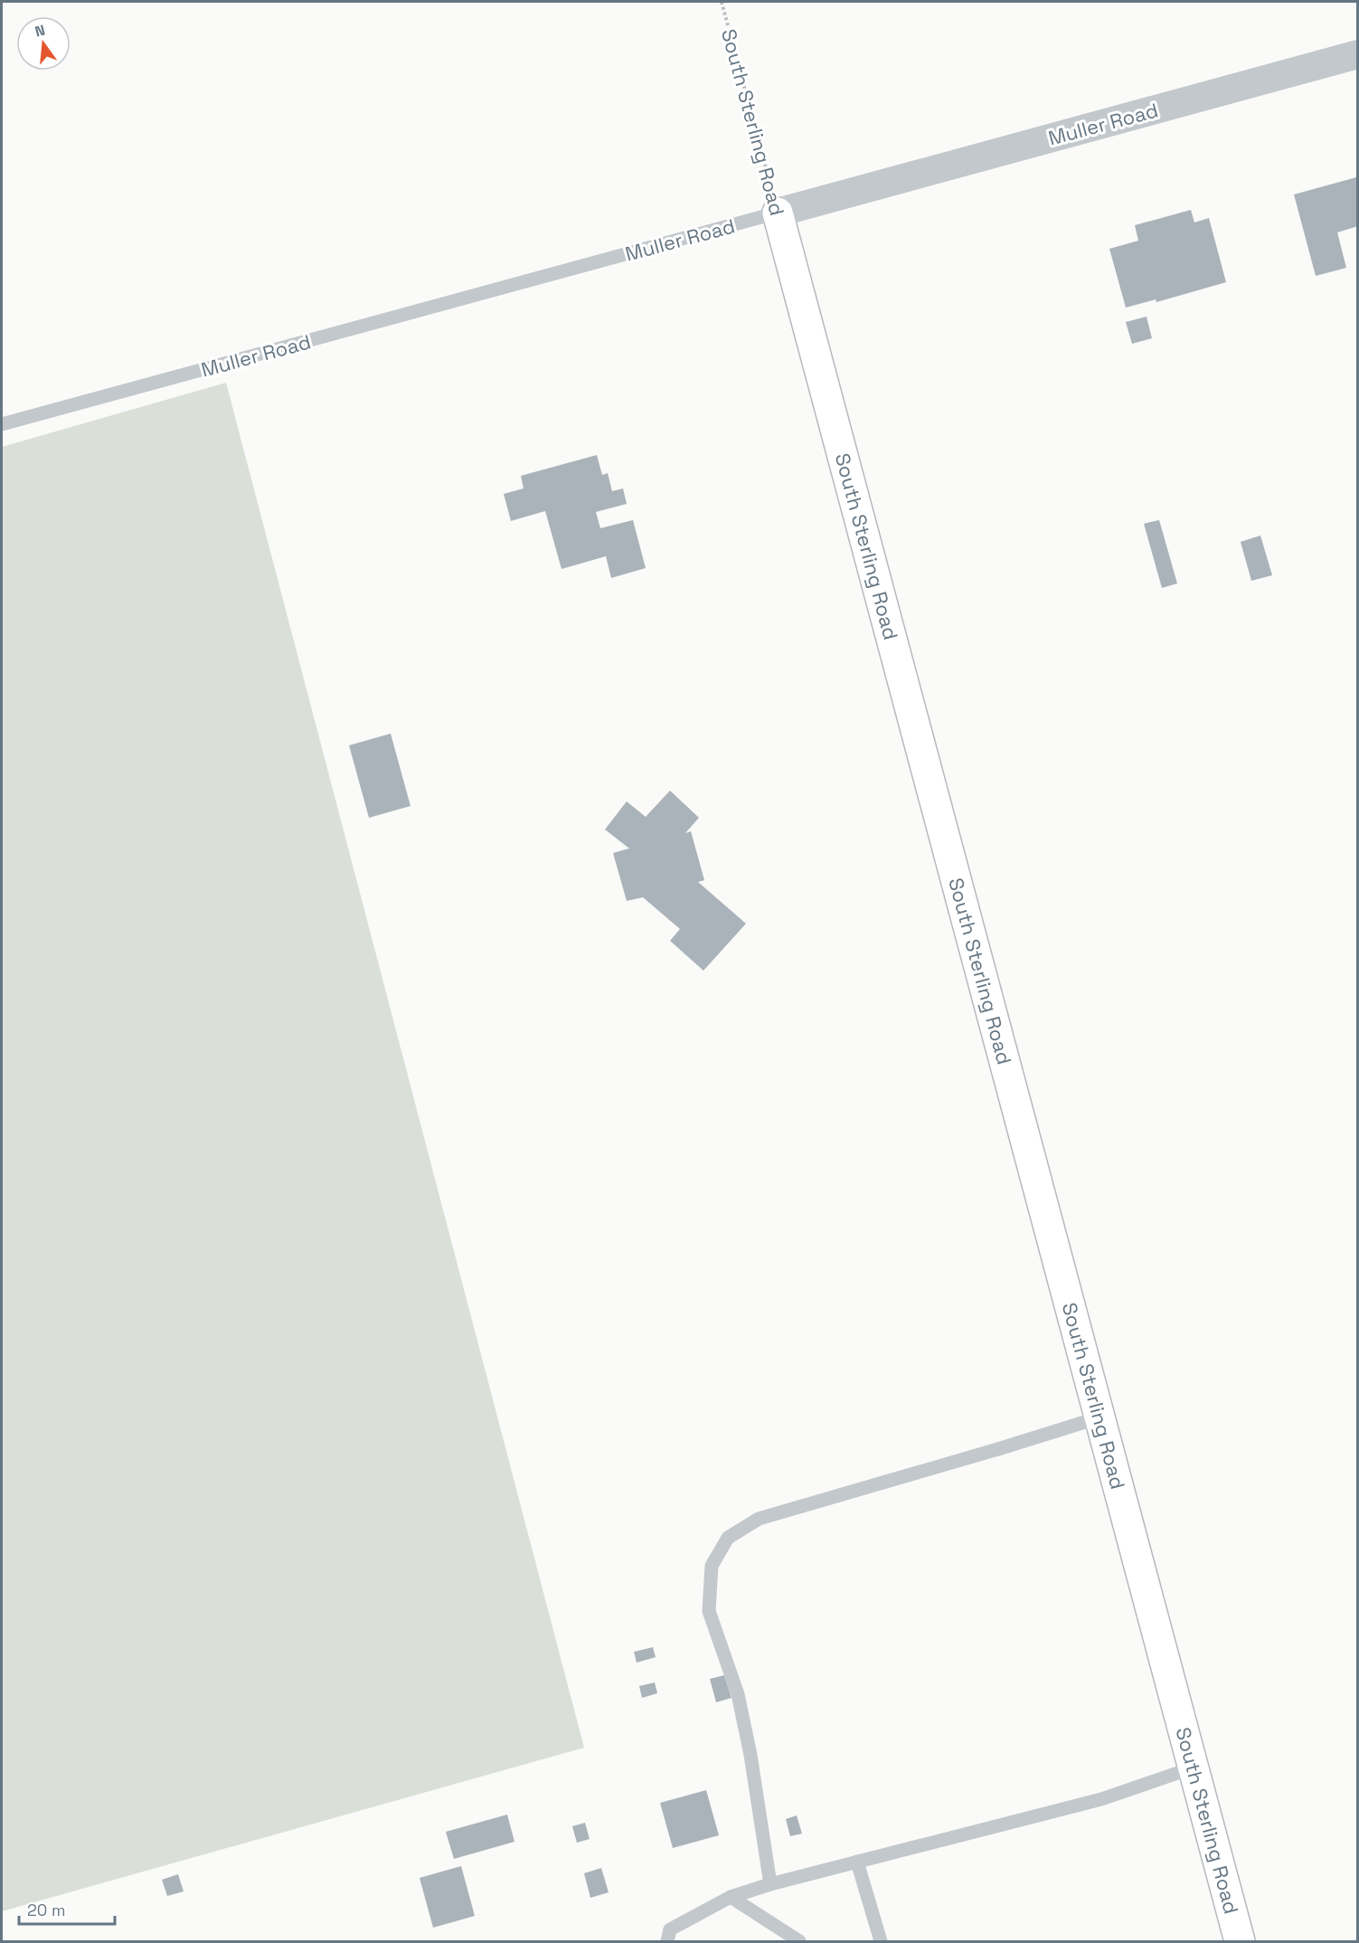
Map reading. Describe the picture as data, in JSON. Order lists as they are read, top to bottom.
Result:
{
  "streets": {
    "street": ["South Sterling Road", "Muller Road"]
  },
  "crossings": [
    ["South Sterling Road", "Muller Road"]
  ],
  "scale_bar": "20 m",
  "north": "top"
}
